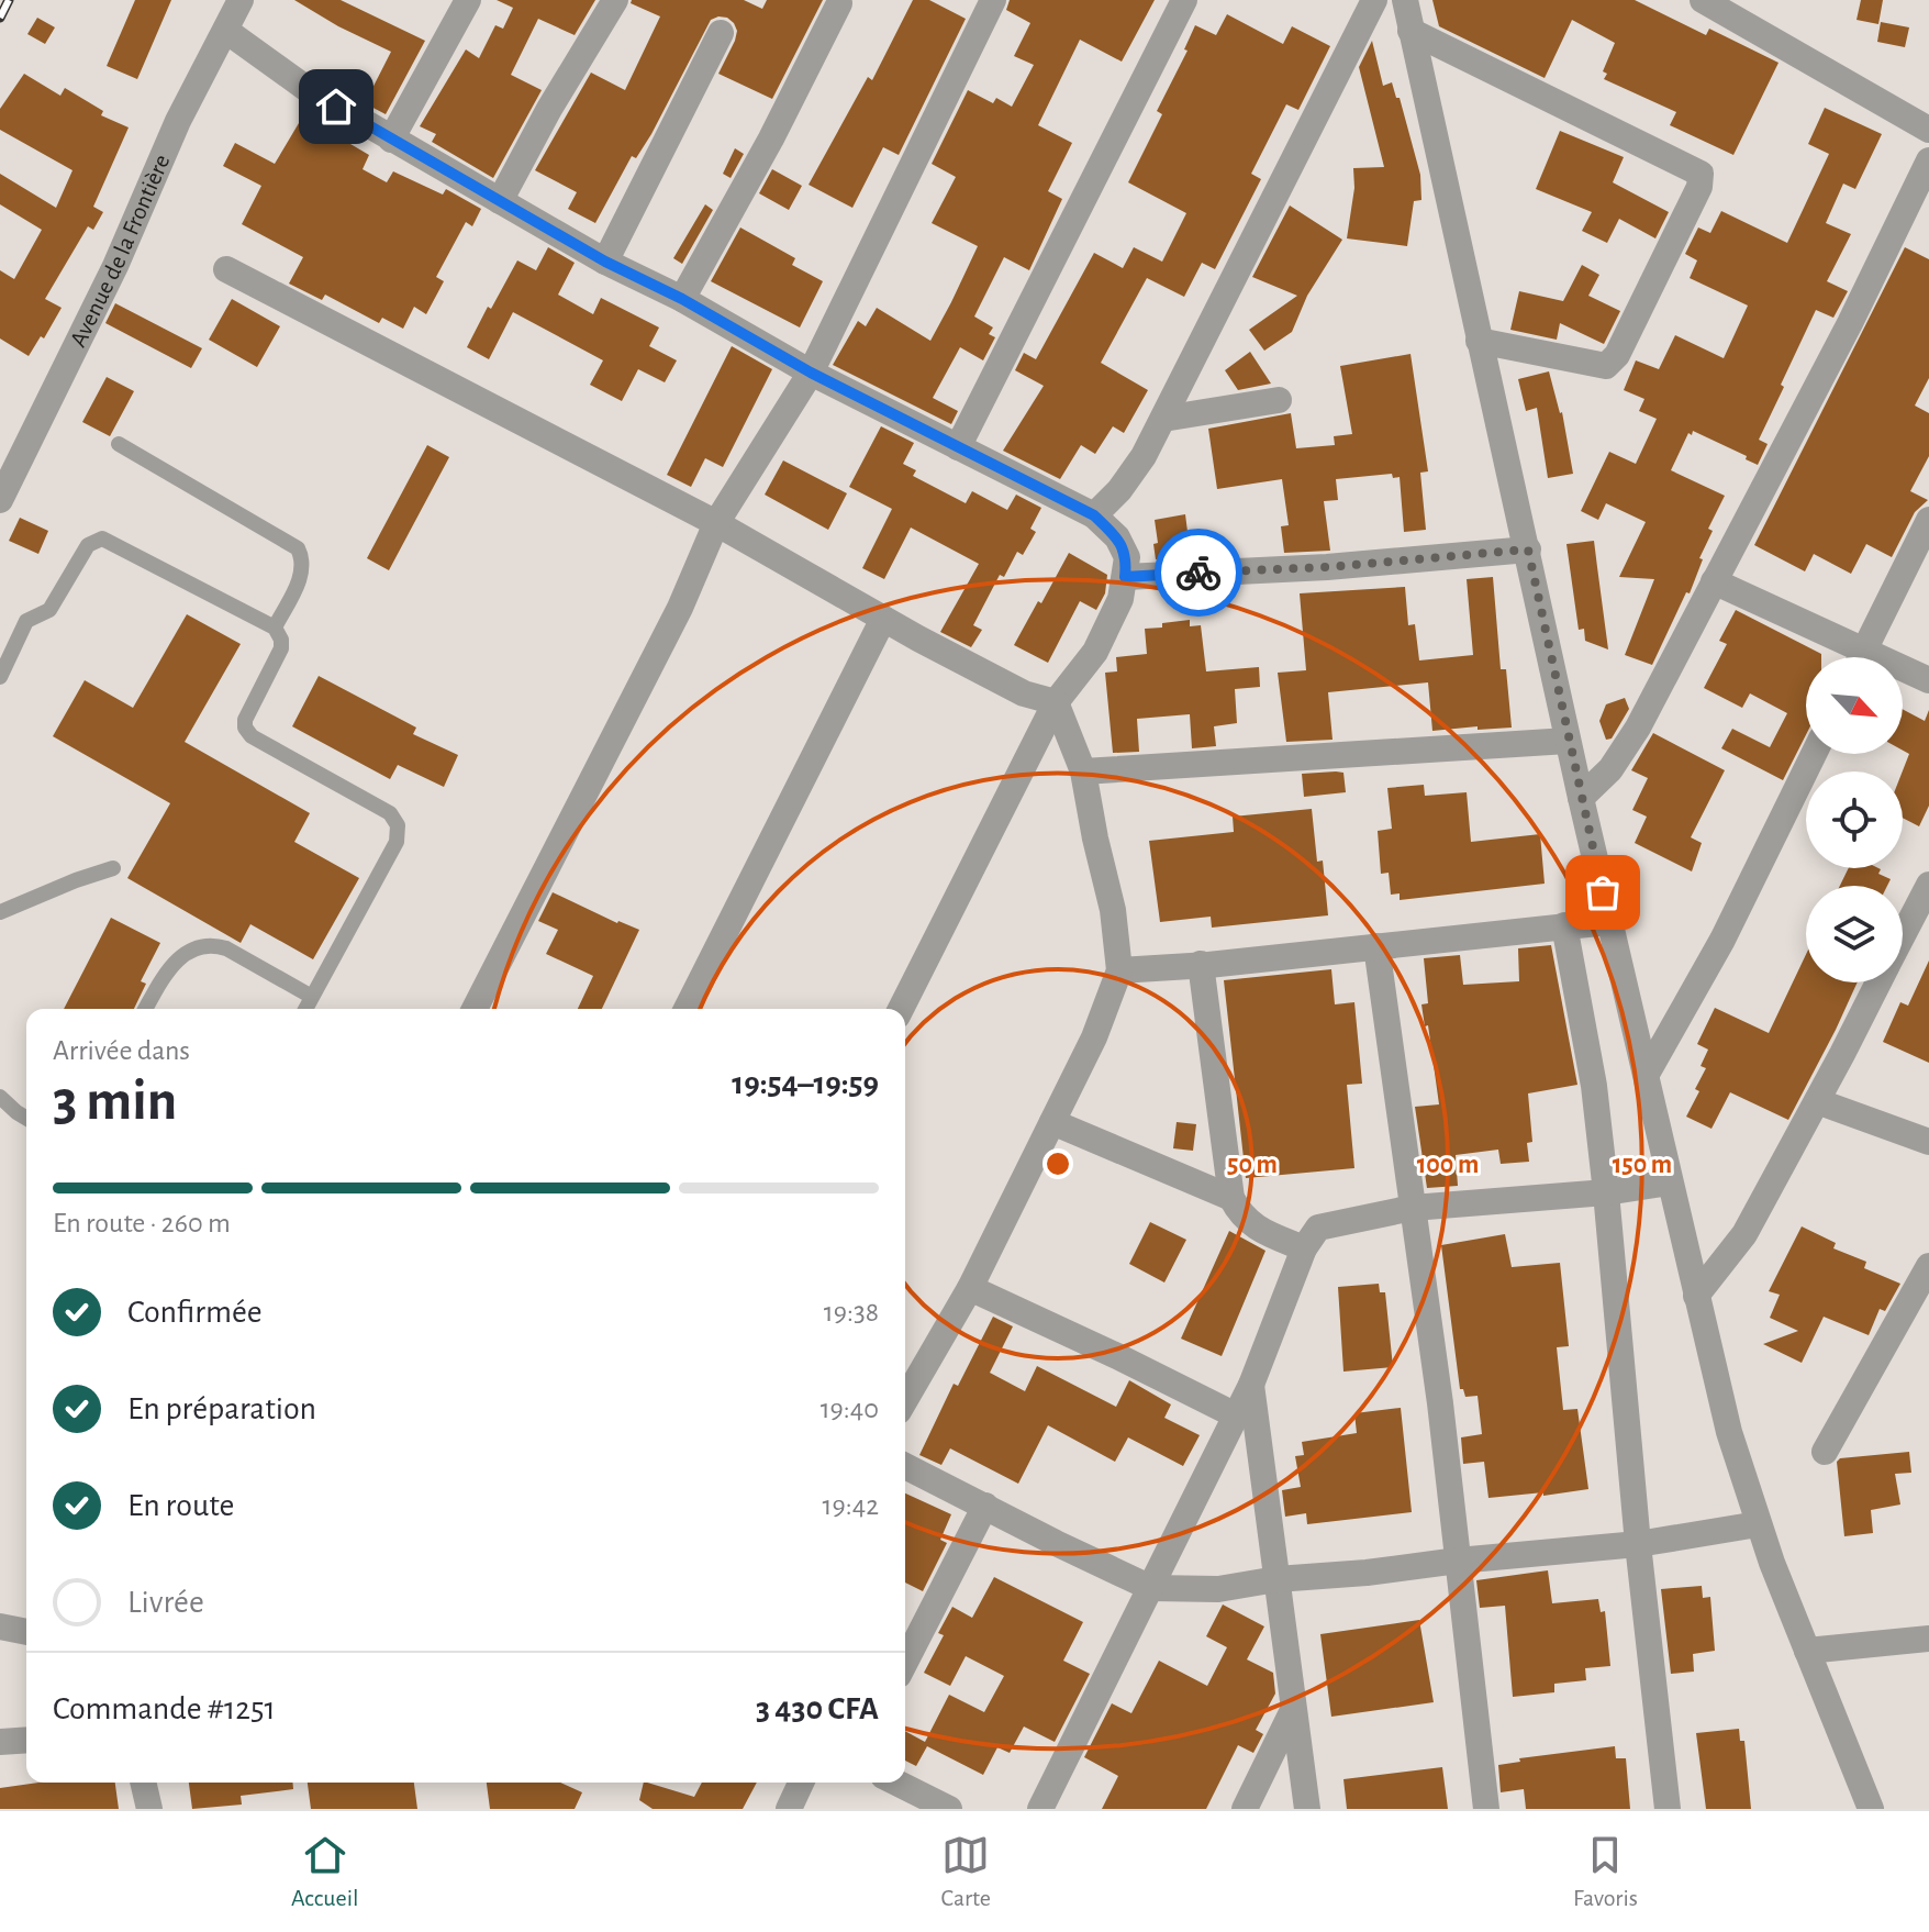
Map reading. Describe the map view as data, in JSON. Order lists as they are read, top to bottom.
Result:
{
  "streets": {
    "street": ["Avenue de la Frontière"]
  },
  "north": "bottom right",
  "page": {
    "heading": ["3 min", "Arrivée dans", "19:54–19:59"],
    "panel": ["Commande #1251", "3 430 CFA"],
    "bar": "En route · 260 m",
    "list": [
      ["Confirmée", "19:38"],
      ["En préparation", "19:40"],
      ["En route", "19:42"],
      "Livrée"
    ],
    "tabs": ["Accueil", "Carte", "Favoris"]
  },
  "rings": ["50 m", "100 m", "150 m"]
}
